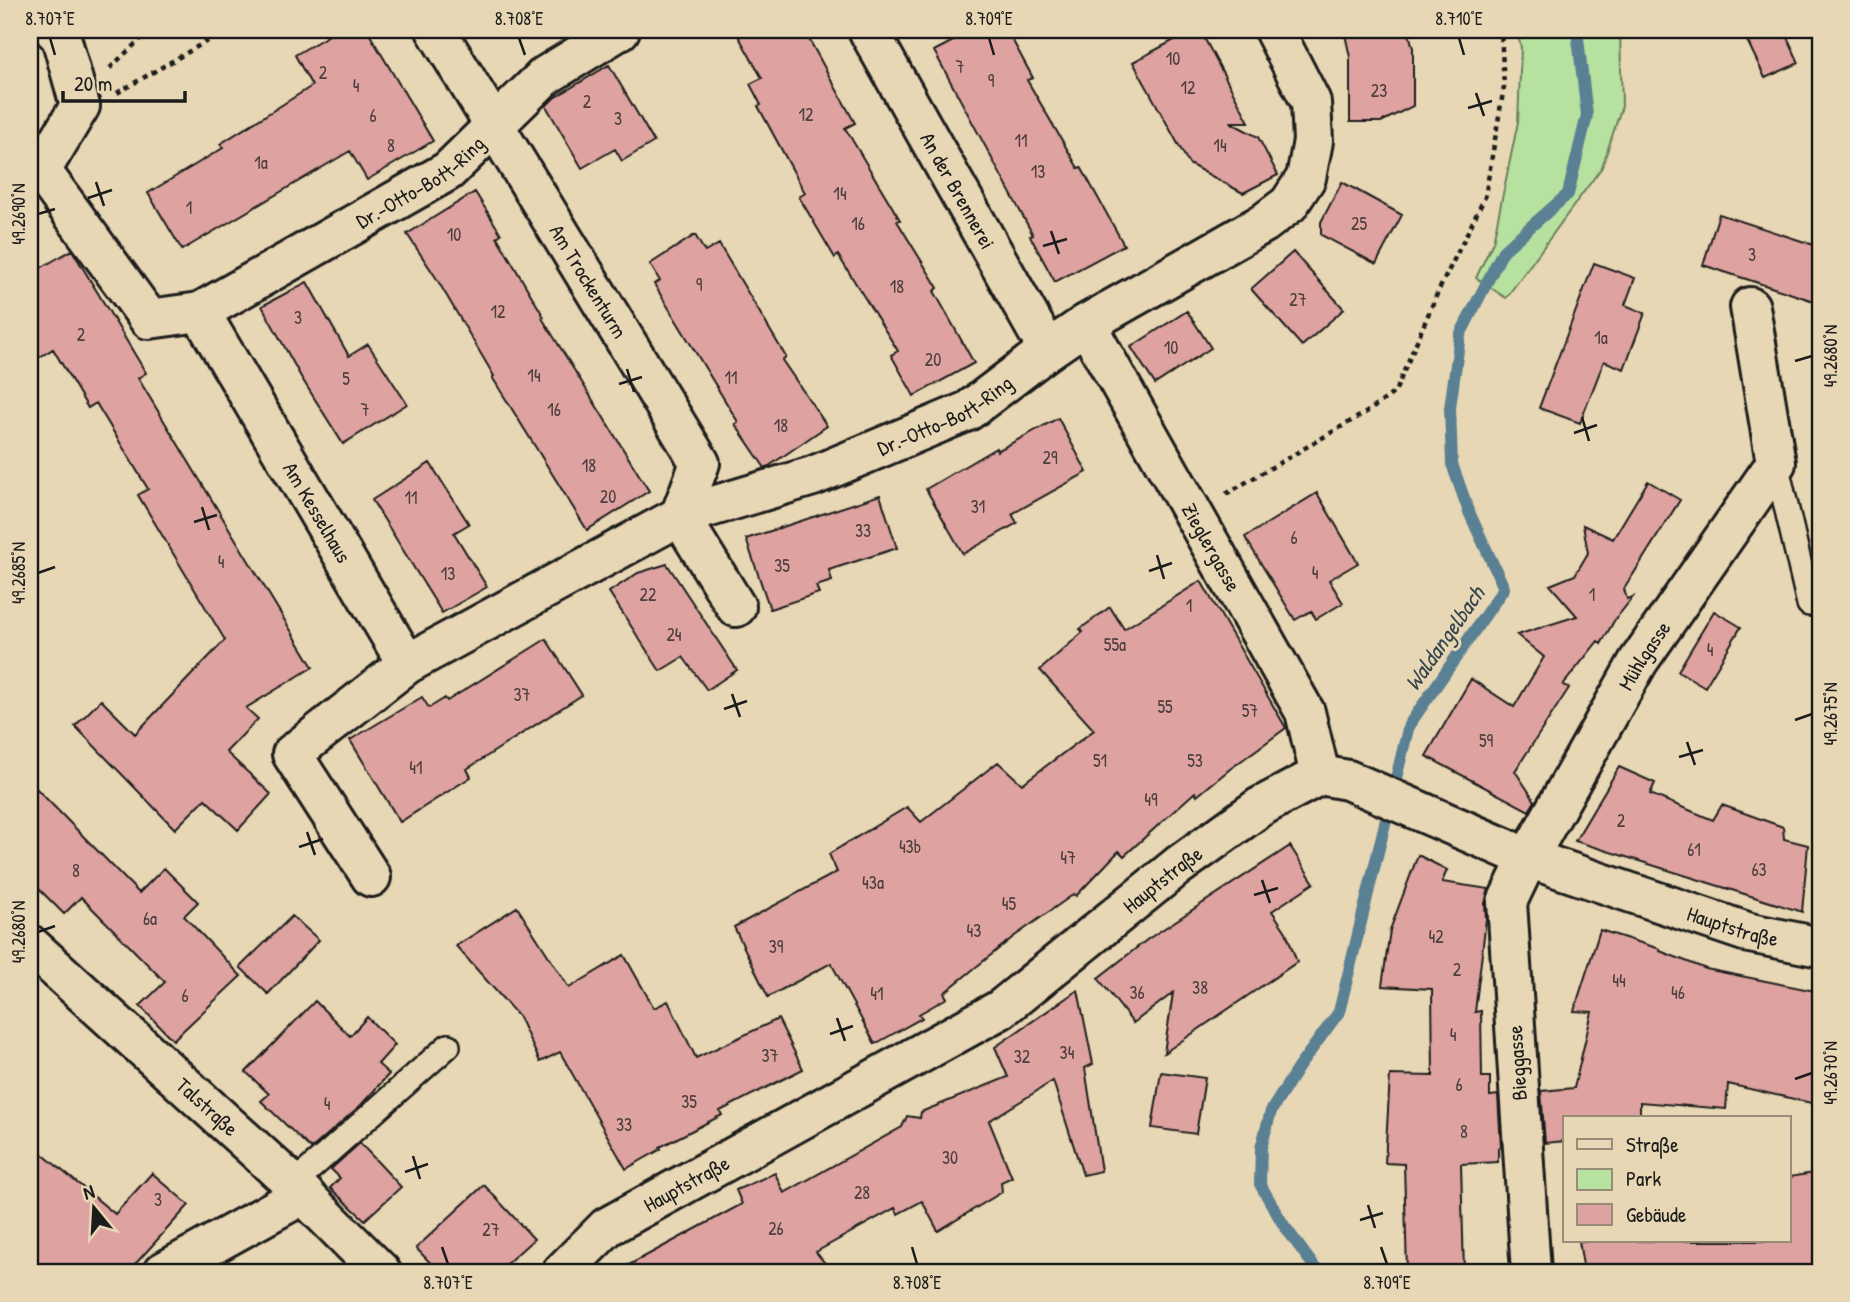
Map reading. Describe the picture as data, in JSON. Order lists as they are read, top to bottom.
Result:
{
  "streets": {
    "street": [
      "Dr.-Otto-Bott-Ring",
      "An der Brennerei",
      "Am Trockenturm",
      "Am Kesselhaus",
      "Zieglergasse",
      "Mühlgasse",
      "Hauptstraße",
      "Bieggasse",
      "Talstraße"
    ]
  },
  "crossings": [
    ["Dr.-Otto-Bott-Ring", "An der Brennerei"],
    ["Dr.-Otto-Bott-Ring", "Am Trockenturm"],
    ["Dr.-Otto-Bott-Ring", "Am Kesselhaus"],
    ["Dr.-Otto-Bott-Ring", "Zieglergasse"],
    ["Zieglergasse", "Hauptstraße"],
    ["Mühlgasse", "Hauptstraße"],
    ["Mühlgasse", "Bieggasse"],
    ["Hauptstraße", "Bieggasse"]
  ],
  "water": ["Waldangelbach"],
  "house_numbers": [
    "10",
    "7",
    "2",
    "9",
    "4",
    "12",
    "23",
    "2",
    "12",
    "6",
    "3",
    "11",
    "8",
    "14",
    "1a",
    "13",
    "14",
    "1",
    "16",
    "25",
    "10",
    "3",
    "9",
    "18",
    "27",
    "12",
    "3",
    "2",
    "1a",
    "10",
    "20",
    "14",
    "11",
    "5",
    "7",
    "16",
    "18",
    "29",
    "18",
    "20",
    "11",
    "31",
    "33",
    "6",
    "4",
    "35",
    "4",
    "13",
    "22",
    "1",
    "1",
    "24",
    "55a",
    "4",
    "37",
    "55",
    "57",
    "59",
    "51",
    "53",
    "41",
    "49",
    "2",
    "43b",
    "61",
    "47",
    "63",
    "8",
    "43a",
    "45",
    "6a",
    "43",
    "42",
    "39",
    "2",
    "44",
    "38",
    "36",
    "46",
    "41",
    "6",
    "4",
    "34",
    "37",
    "32",
    "6",
    "35",
    "4",
    "33",
    "8",
    "30",
    "28",
    "3",
    "26",
    "27"
  ],
  "legend": ["Straße", "Park", "Gebäude"],
  "scale_bar": "20 m",
  "north": "top",
  "coordinates": [
    "8.707°E",
    "8.708°E",
    "8.709°E",
    "8.710°E",
    "49.2690°N",
    "49.2680°N",
    "49.2685°N",
    "49.2675°N",
    "49.2670°N"
  ]
}
